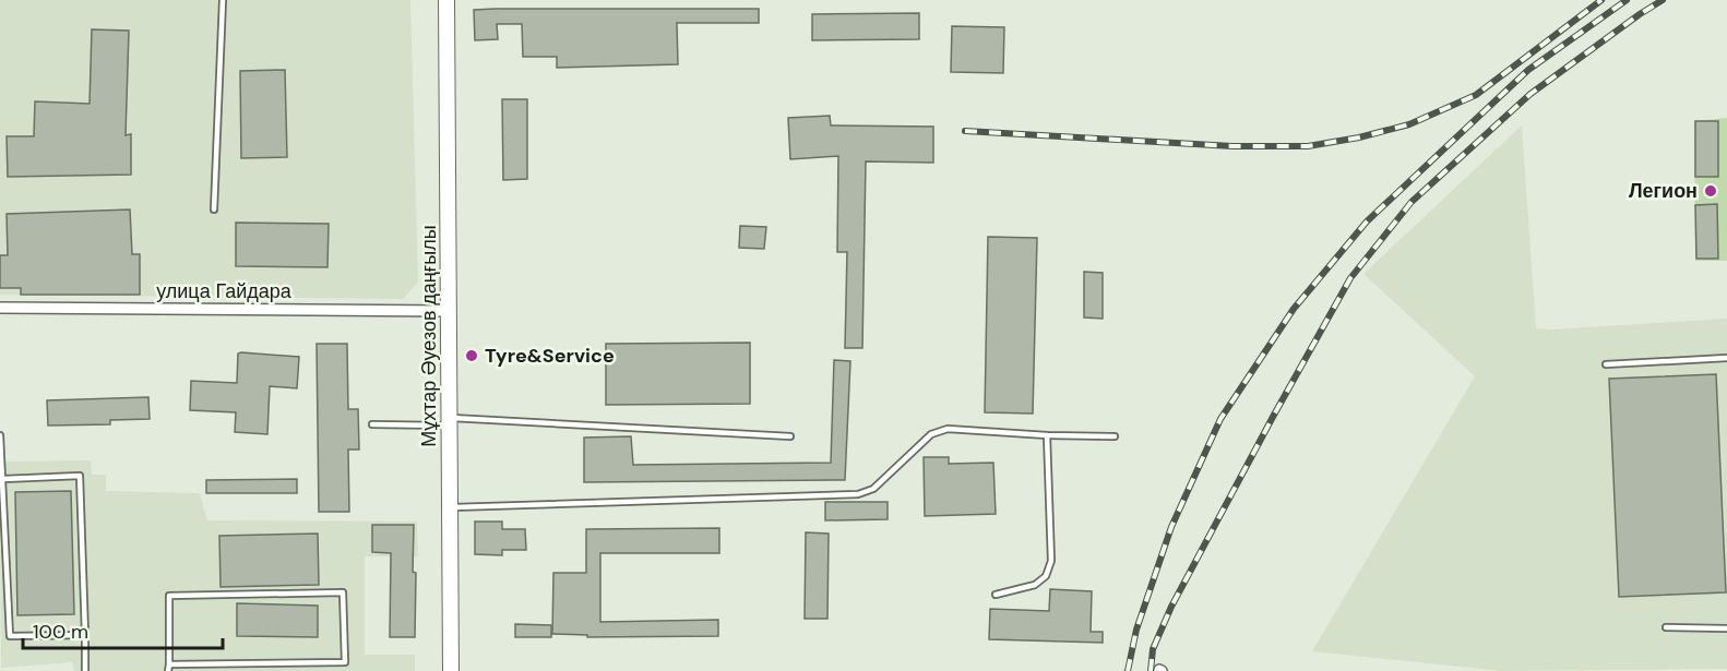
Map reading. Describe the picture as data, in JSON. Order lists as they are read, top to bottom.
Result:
{
  "streets": {
    "main road": ["Мұхтар Әуезов даңғылы"],
    "street": ["улица Гайдара"]
  },
  "crossings": [
    ["улица Гайдара", "Мұхтар Әуезов даңғылы"]
  ],
  "places": ["Легион", "Tyre&Service"],
  "scale_bar": "100 m"
}
